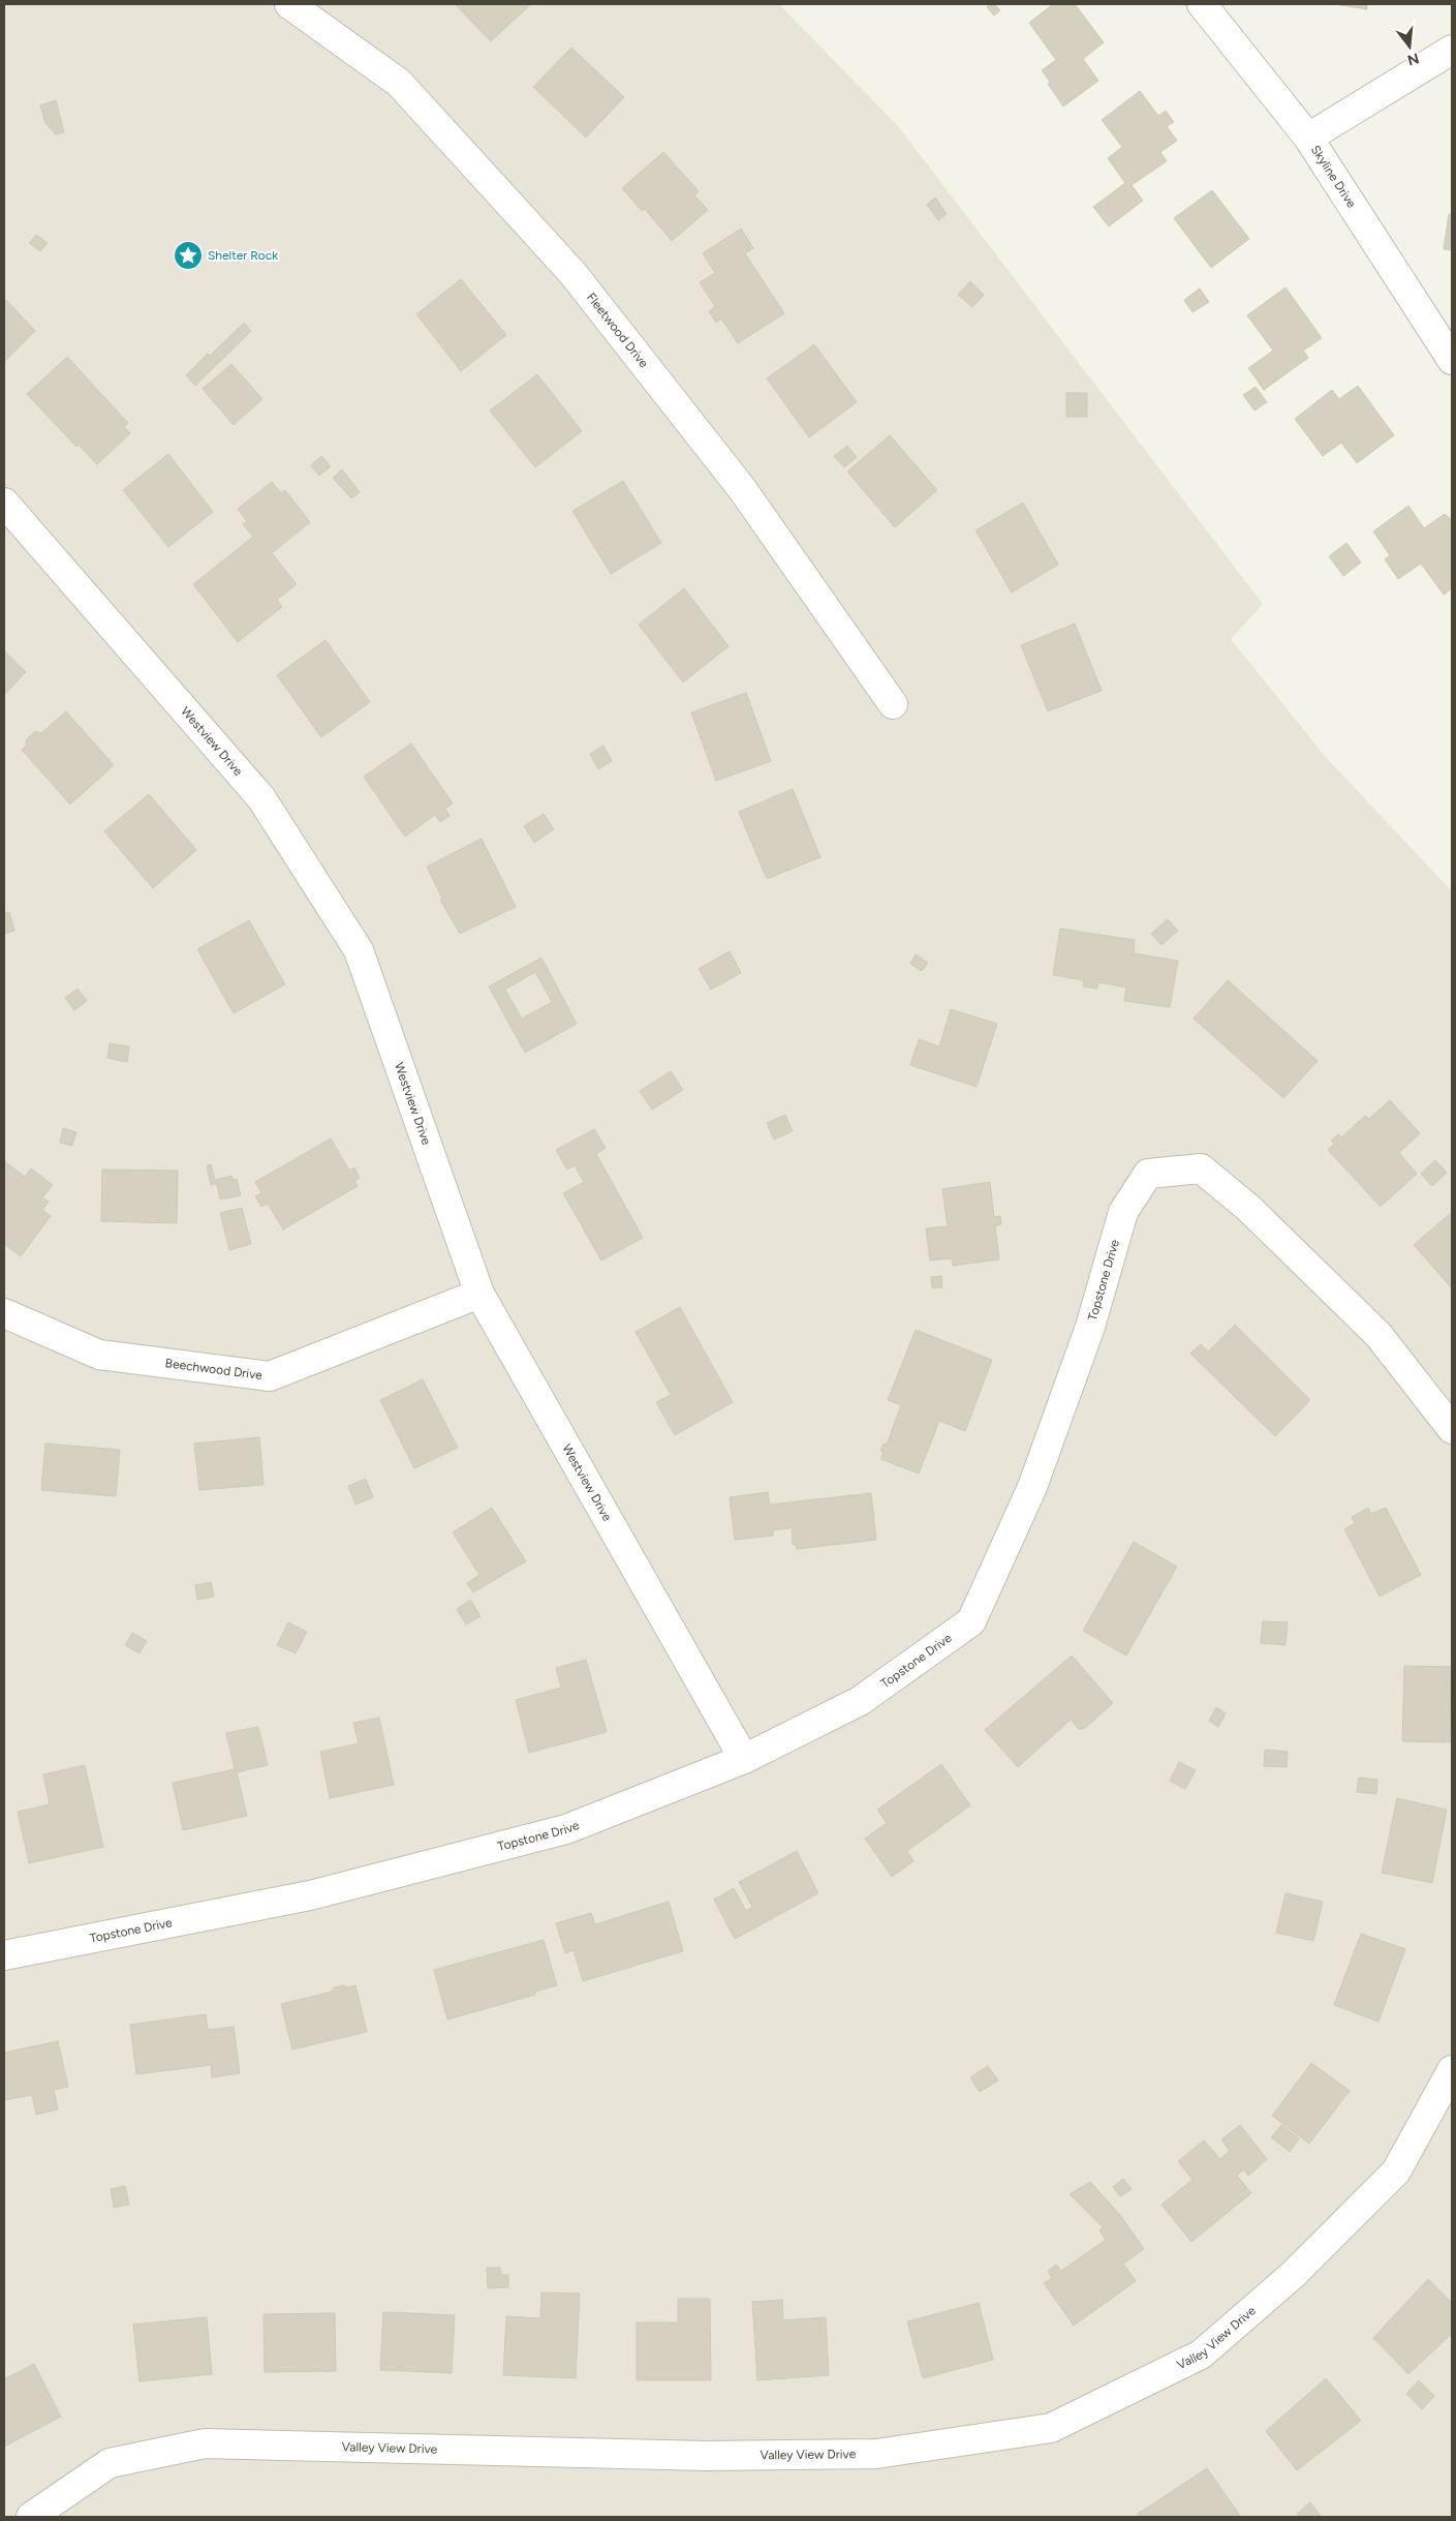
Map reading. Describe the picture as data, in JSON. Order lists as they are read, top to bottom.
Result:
{
  "streets": {
    "street": [
      "Skyline Drive",
      "Fleetwood Drive",
      "Westview Drive",
      "Topstone Drive",
      "Beechwood Drive",
      "Valley View Drive"
    ]
  },
  "crossings": [
    ["Westview Drive", "Topstone Drive"],
    ["Westview Drive", "Beechwood Drive"]
  ],
  "places": {
    "place": ["Shelter Rock"]
  },
  "north": "bottom"
}
